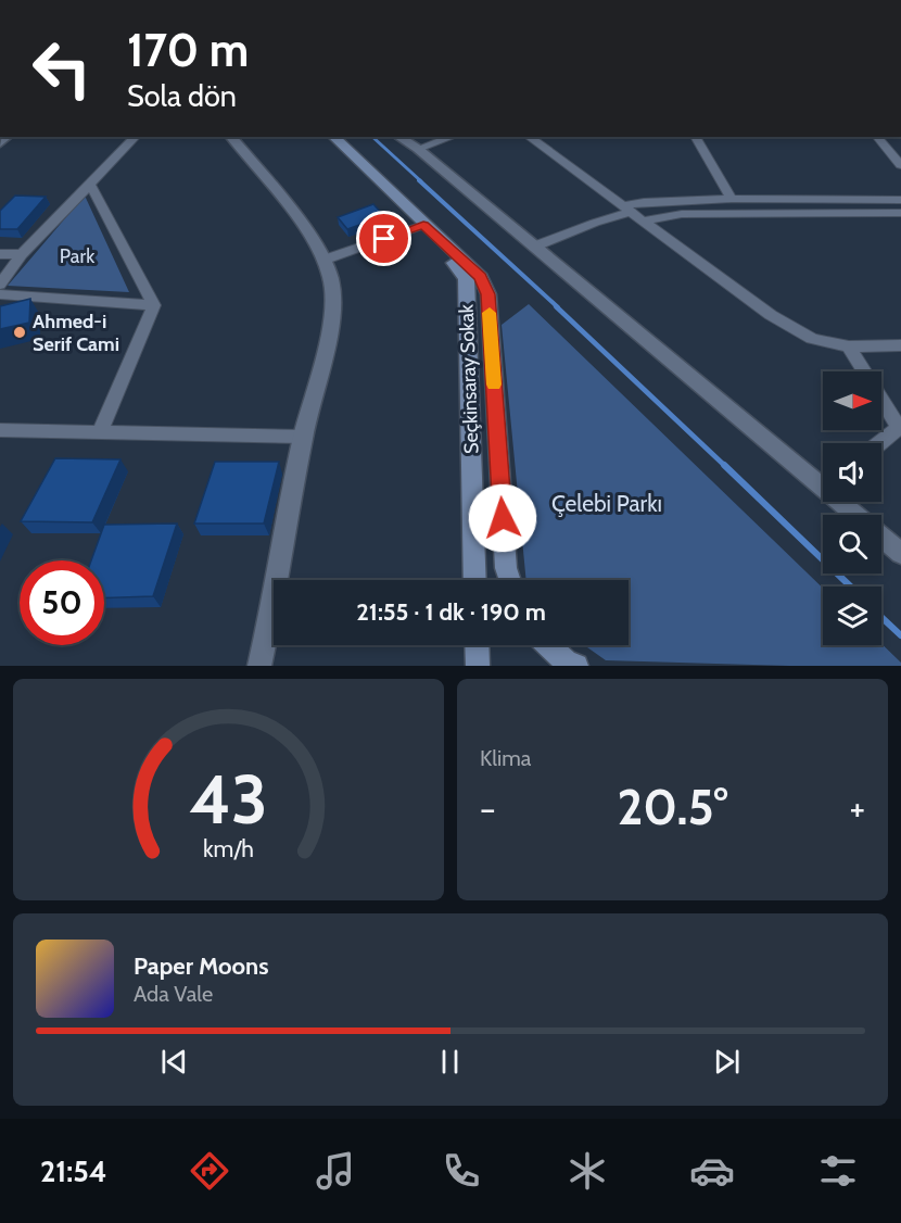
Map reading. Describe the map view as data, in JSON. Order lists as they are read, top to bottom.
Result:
{
  "streets": {
    "main road": ["Seçkinsaray Sokak"]
  },
  "parks": ["Park", "Çelebi Parkı"],
  "places": ["Ahmed-i Serif Cami"],
  "north": "right",
  "page": {
    "turn": ["170 m", "Sola dön"],
    "limit": "50",
    "trip": "21:55 · 1 dk · 190 m",
    "tile": "Klima",
    "heat": ["−", "20.5°", "+"],
    "song": ["Paper Moons", "Ada Vale"],
    "tabs": "21:54",
    "gauge": ["43", "km/h"]
  }
}
